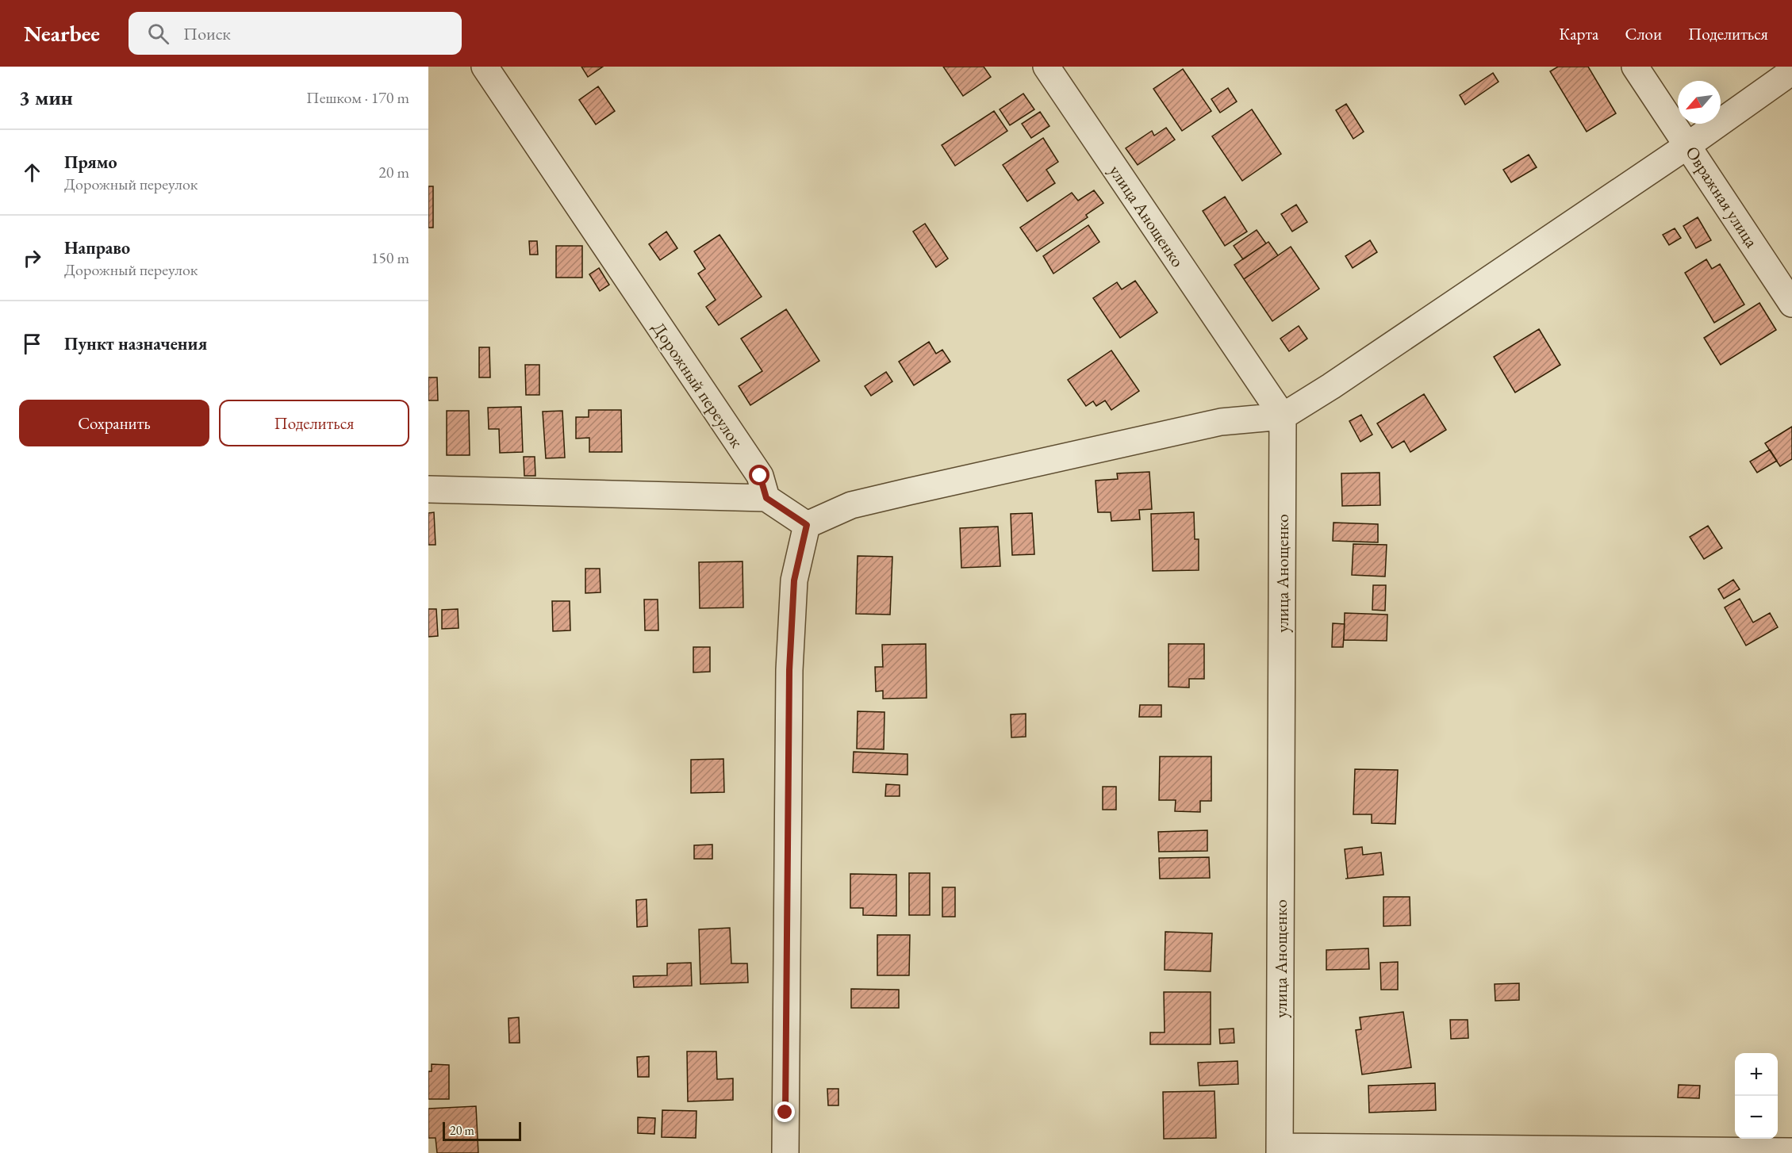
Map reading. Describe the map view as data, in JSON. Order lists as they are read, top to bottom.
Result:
{
  "streets": {
    "street": ["Овражная улица", "улица Анощенко", "Дорожный переулок"]
  },
  "scale_bar": "20 m",
  "north": "bottom left",
  "page": {
    "header": "Nearbee",
    "search": "Поиск",
    "nav": ["Карта", "Слои", "Поделиться"],
    "heading": ["3 мин", "Пешком · 170 m"],
    "list": [
      ["Прямо", "Дорожный переулок", "20 m"],
      ["Направо", "Дорожный переулок", "150 m"],
      "Пункт назначения"
    ],
    "buttons": ["Сохранить", "Поделиться"],
    "map_buttons": ["+", "−"],
    "scale": "20 m"
  }
}
